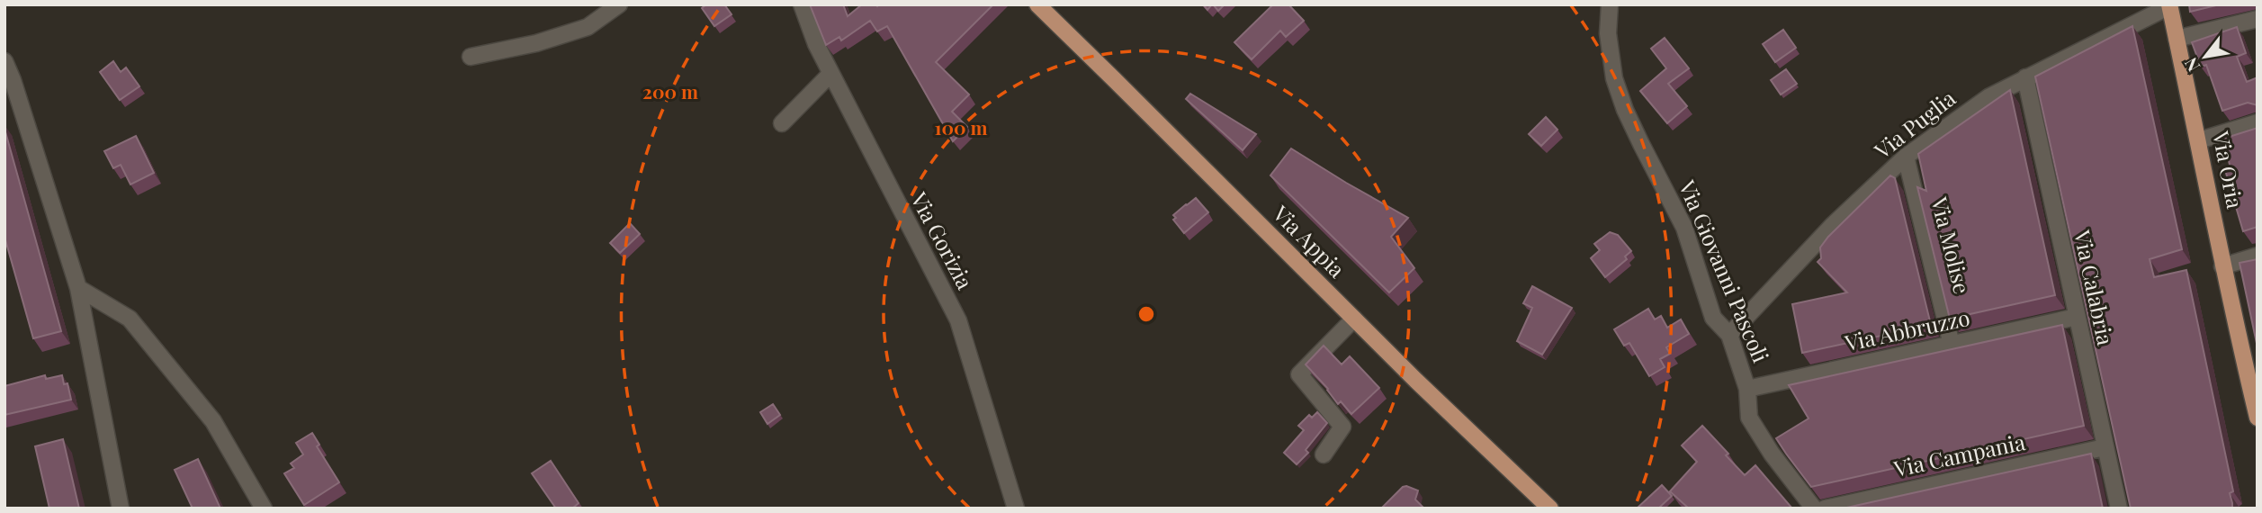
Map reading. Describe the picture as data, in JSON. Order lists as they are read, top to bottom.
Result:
{
  "streets": {
    "main road": ["Via Oria", "Via Appia"],
    "street": [
      "Via Puglia",
      "Via Gorizia",
      "Via Molise",
      "Via Giovanni Pascoli",
      "Via Calabria",
      "Via Abbruzzo",
      "Via Campania"
    ]
  },
  "crossings": [
    ["Via Puglia", "Via Oria"],
    ["Via Puglia", "Via Molise"],
    ["Via Puglia", "Via Giovanni Pascoli"],
    ["Via Puglia", "Via Calabria"],
    ["Via Molise", "Via Abbruzzo"],
    ["Via Giovanni Pascoli", "Via Abbruzzo"],
    ["Via Calabria", "Via Abbruzzo"],
    ["Via Calabria", "Via Campania"]
  ],
  "north": "bottom left",
  "rings": ["200 m", "100 m"]
}
